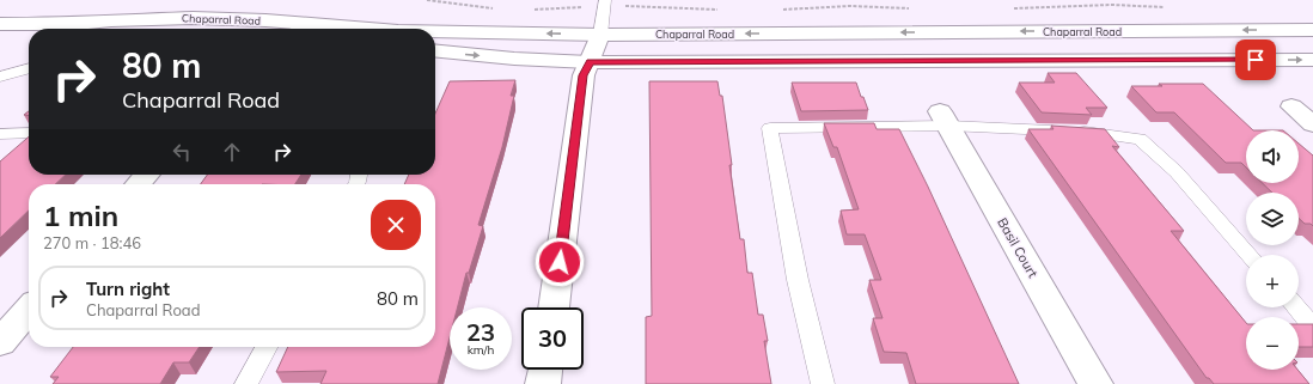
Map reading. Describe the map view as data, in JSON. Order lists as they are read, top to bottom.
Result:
{
  "streets": {
    "main road": ["Chaparral Road", "Basil Court"]
  },
  "page": {
    "turn": ["80 m", "Chaparral Road"],
    "map_buttons": ["+", "−"],
    "heading": ["1 min", "270 m · 18:46"],
    "list": [
      {
        "name": "Turn right",
        "note": "Chaparral Road",
        "value": "80 m"
      }
    ],
    "speed": "23 km/h",
    "limit": "30"
  }
}
